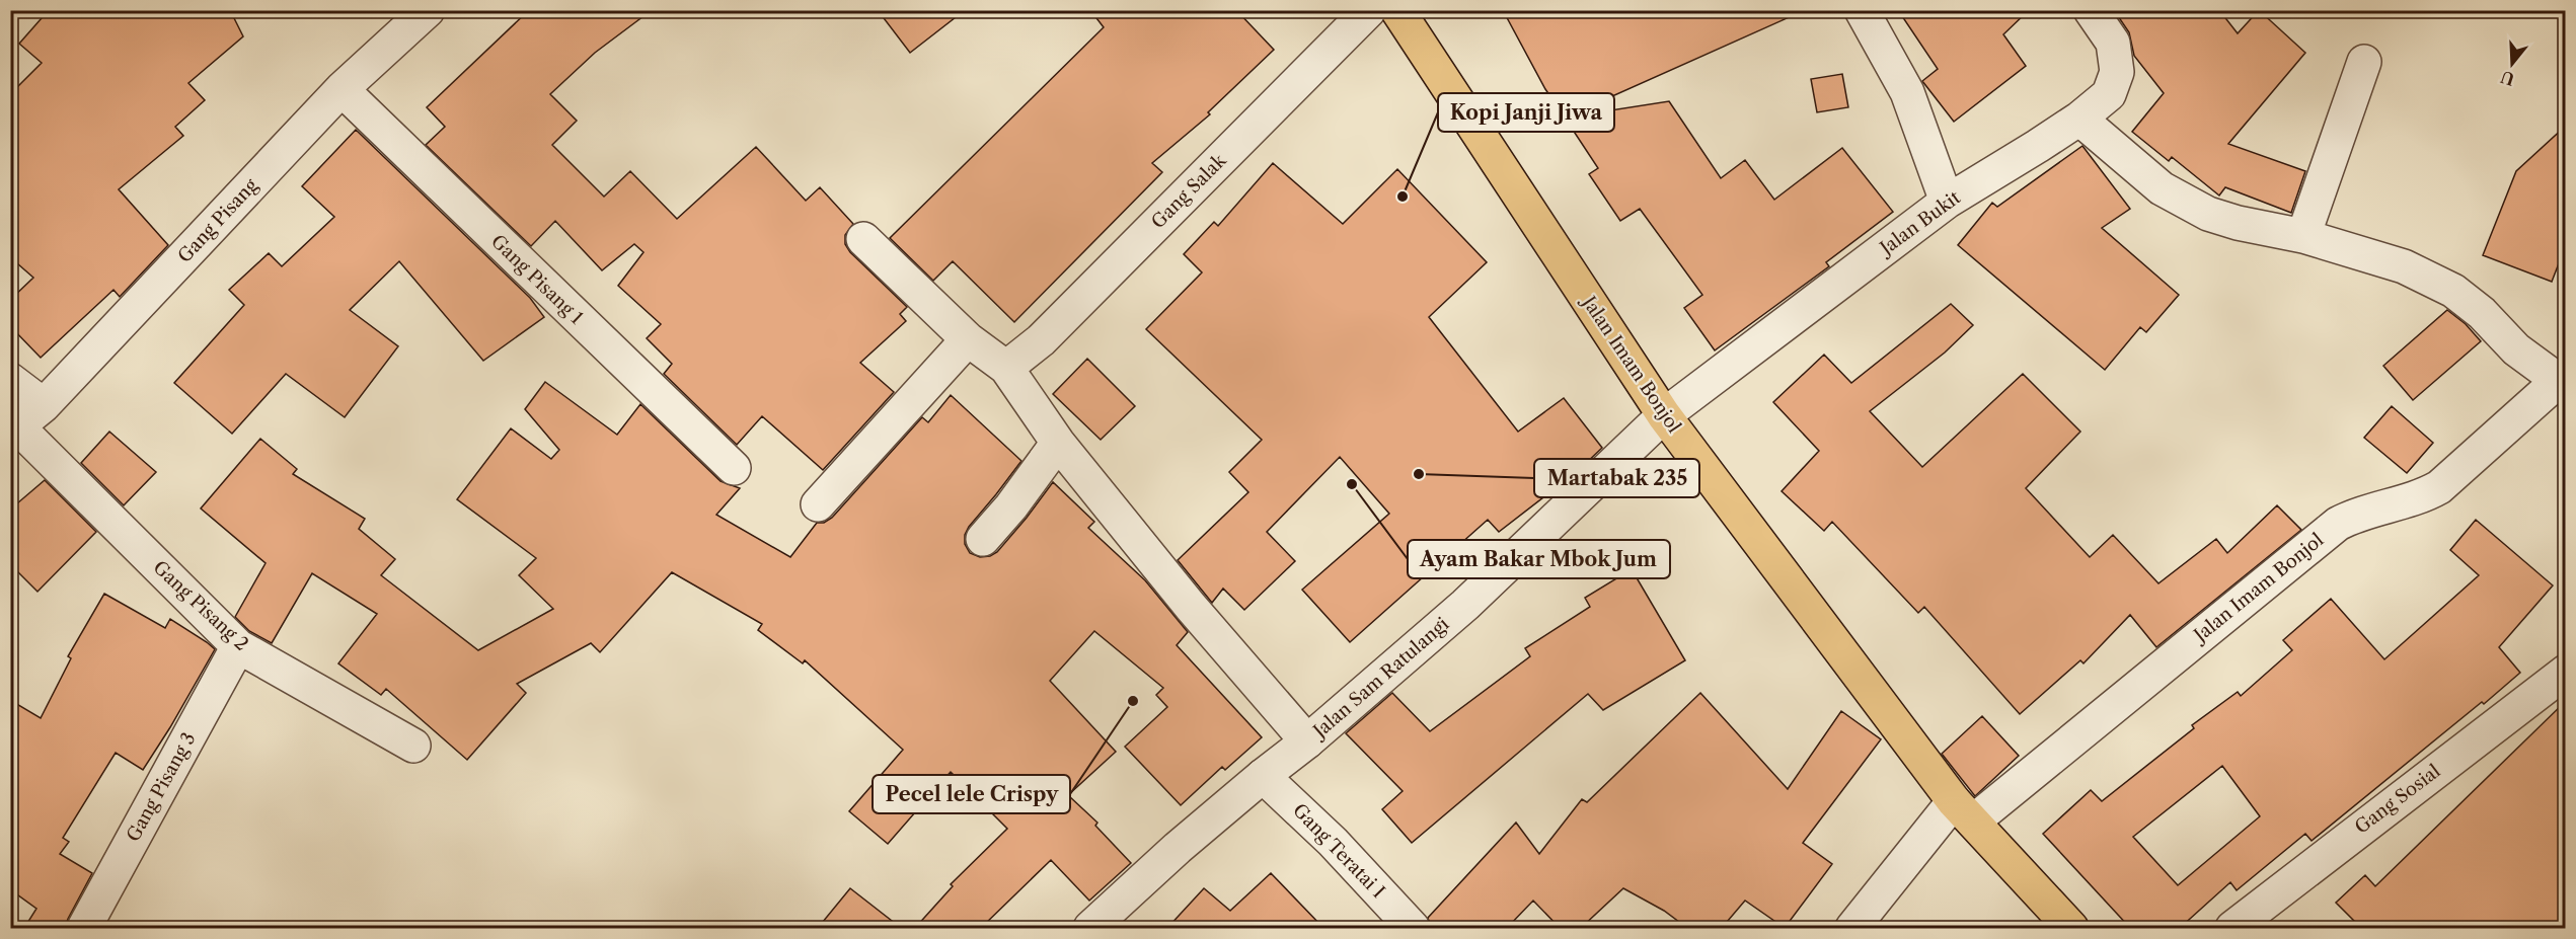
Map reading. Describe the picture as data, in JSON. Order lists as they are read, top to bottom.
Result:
{
  "streets": {
    "highway": ["Jalan Imam Bonjol"],
    "street": [
      "Gang Salak",
      "Gang Pisang",
      "Jalan Bukit",
      "Gang Pisang 1",
      "Gang Pisang 2",
      "Jalan Sam Ratulangi",
      "Gang Pisang 3",
      "Gang Sosial",
      "Gang Teratai I"
    ]
  },
  "crossings": [
    ["Gang Pisang", "Gang Pisang 1"],
    ["Gang Pisang", "Gang Pisang 2"],
    ["Jalan Bukit", "Jalan Imam Bonjol"],
    ["Jalan Bukit", "Jalan Sam Ratulangi"],
    ["Jalan Imam Bonjol", "Jalan Sam Ratulangi"],
    ["Gang Pisang 2", "Gang Pisang 3"],
    ["Jalan Sam Ratulangi", "Gang Teratai I"]
  ],
  "places": [
    "Kopi Janji Jiwa",
    "Martabak 235",
    "Ayam Bakar Mbok Jum",
    "Pecel lele Crispy"
  ],
  "north": "bottom"
}
